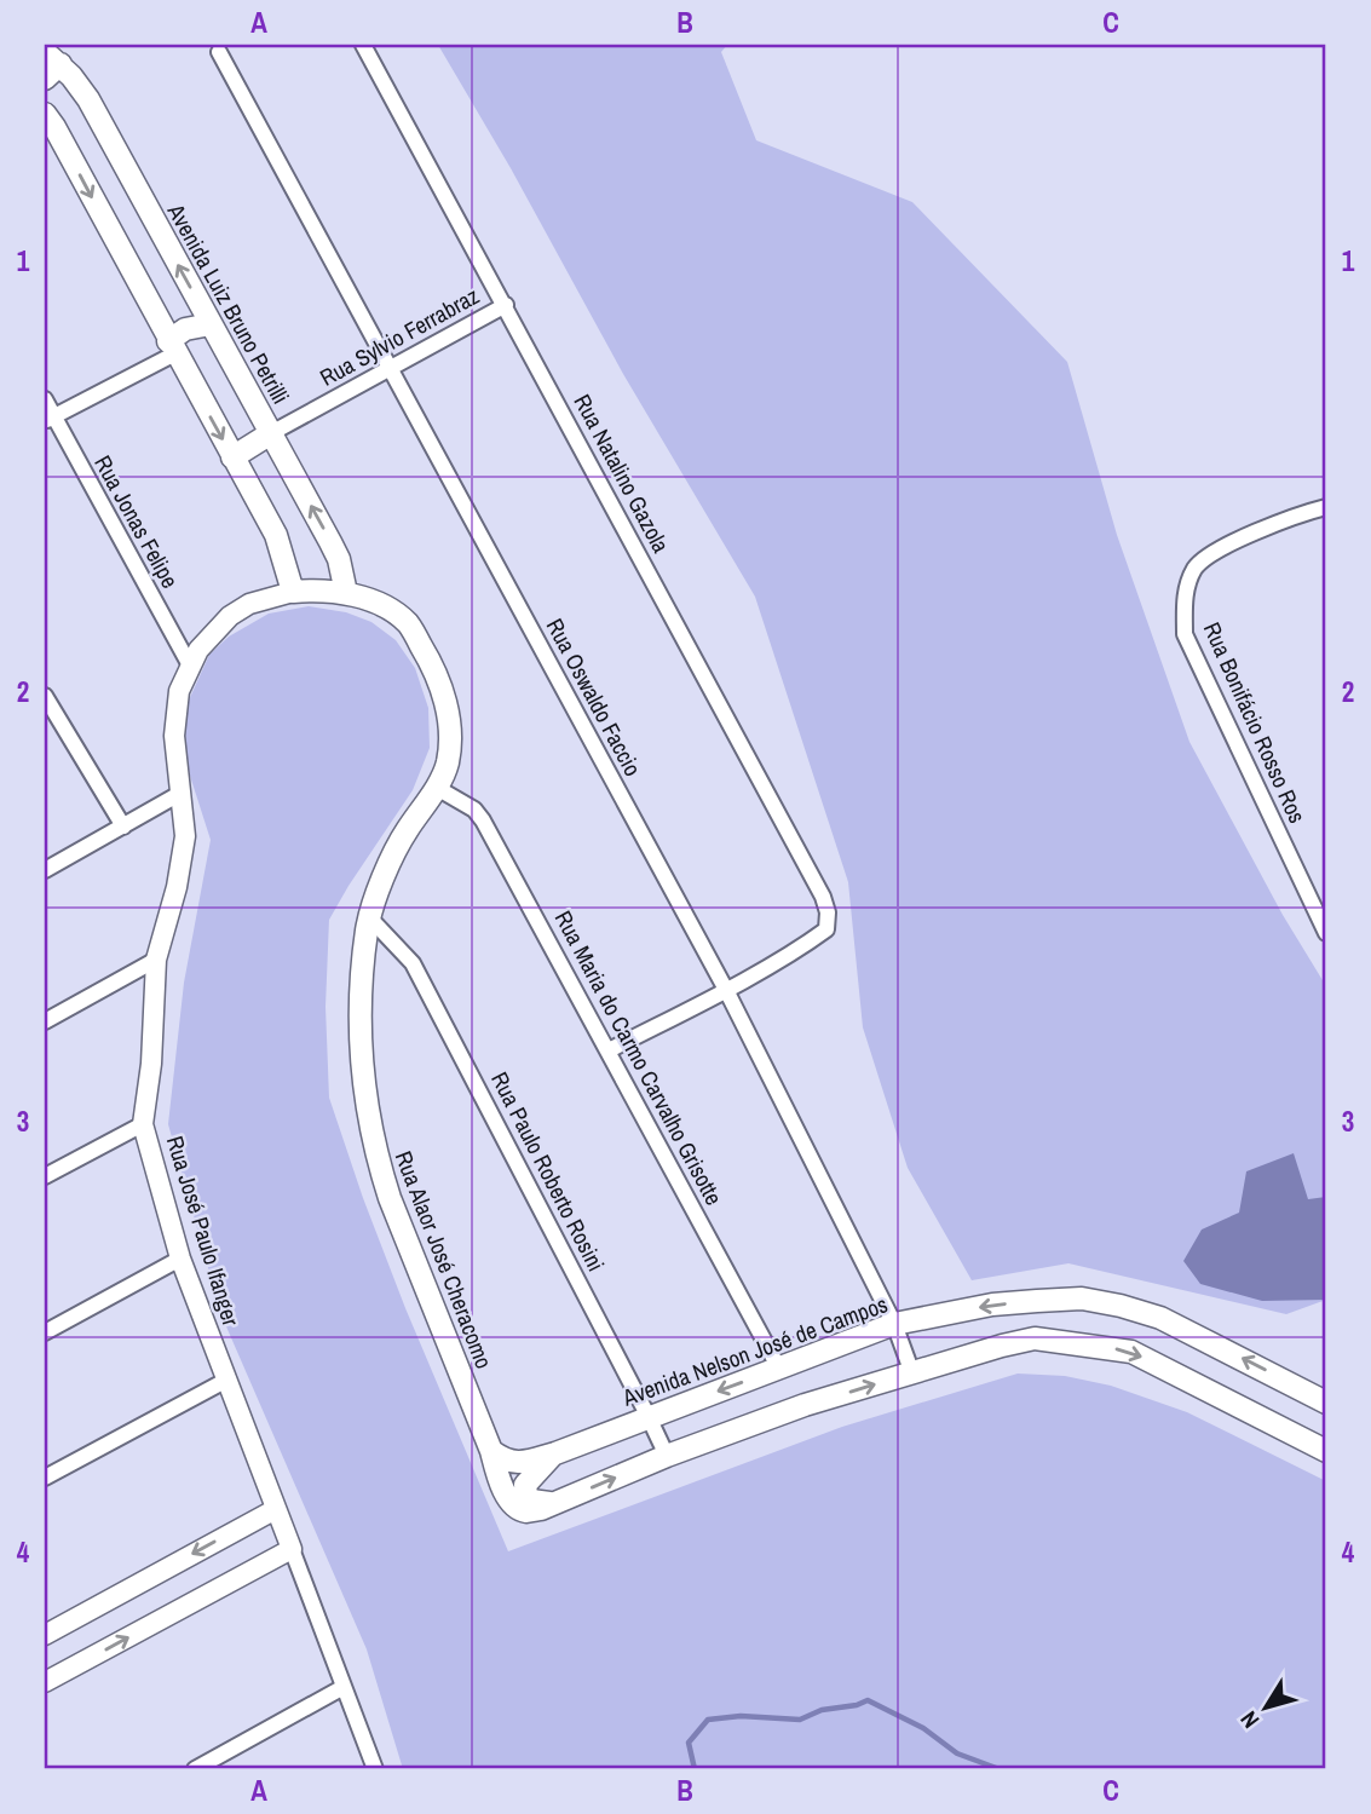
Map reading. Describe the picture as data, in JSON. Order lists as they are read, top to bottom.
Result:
{
  "streets": {
    "main road": ["Avenida Luiz Bruno Petrilli", "Rua Alaor José Cheracomo", "Avenida Nelson José de Campos"],
    "street": [
      "Rua Sylvio Ferrabraz",
      "Rua Natalino Gazola",
      "Rua Jonas Felipe",
      "Rua Oswaldo Faccio",
      "Rua Bonifácio Rosso Ros",
      "Rua Maria do Carmo Carvalho Grisotte",
      "Rua Paulo Roberto Rosini",
      "Rua José Paulo Ifanger"
    ]
  },
  "crossings": [
    ["Avenida Luiz Bruno Petrilli", "Rua Sylvio Ferrabraz"],
    ["Avenida Luiz Bruno Petrilli", "Rua Alaor José Cheracomo"],
    ["Rua Sylvio Ferrabraz", "Rua Natalino Gazola"],
    ["Rua Sylvio Ferrabraz", "Rua Oswaldo Faccio"],
    ["Rua Natalino Gazola", "Rua Oswaldo Faccio"],
    ["Rua Jonas Felipe", "Rua José Paulo Ifanger"],
    ["Rua Oswaldo Faccio", "Avenida Nelson José de Campos"],
    ["Rua Maria do Carmo Carvalho Grisotte", "Rua Alaor José Cheracomo"],
    ["Rua Maria do Carmo Carvalho Grisotte", "Avenida Nelson José de Campos"],
    ["Rua Paulo Roberto Rosini", "Rua Alaor José Cheracomo"],
    ["Rua Paulo Roberto Rosini", "Avenida Nelson José de Campos"],
    ["Rua José Paulo Ifanger", "Rua Alaor José Cheracomo"],
    ["Rua Alaor José Cheracomo", "Avenida Nelson José de Campos"]
  ],
  "north": "bottom left",
  "grid": {
    "columns": ["A", "B", "C"],
    "rows": [
      "1",
      "2",
      "3",
      "4"
    ]
  }
}
